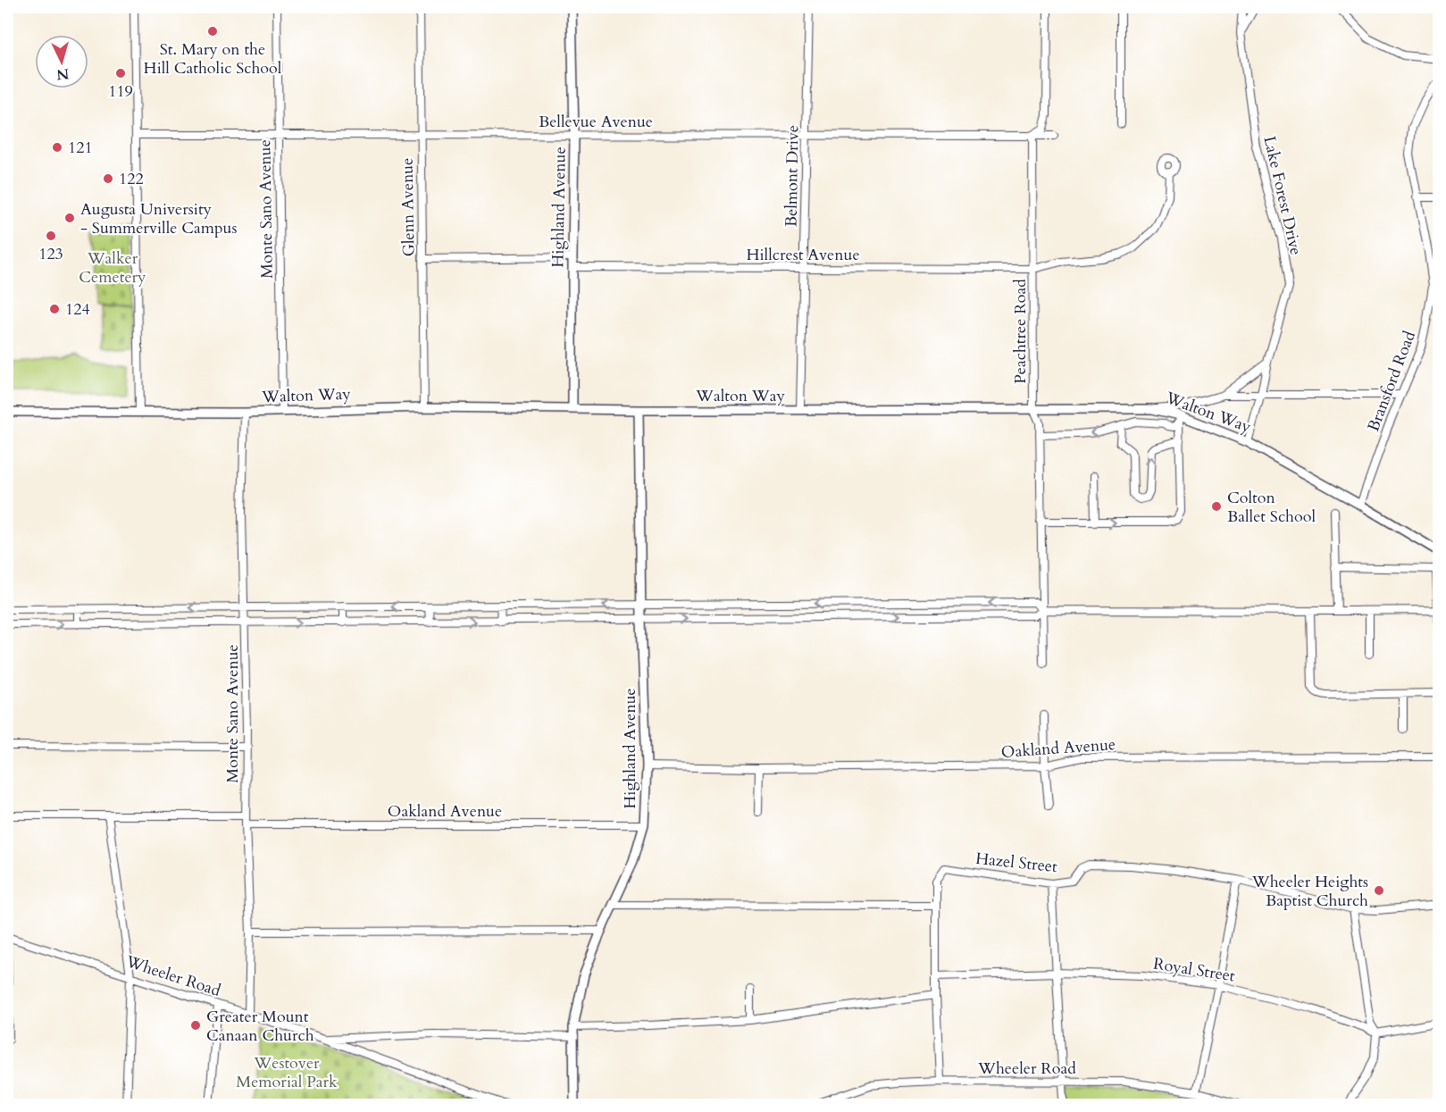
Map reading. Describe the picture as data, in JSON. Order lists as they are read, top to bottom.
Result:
{
  "streets": {
    "main road": ["Highland Avenue", "Walton Way"],
    "street": [
      "Bellevue Avenue",
      "Belmont Drive",
      "Lake Forest Drive",
      "Glenn Avenue",
      "Monte Sano Avenue",
      "Hillcrest Avenue",
      "Peachtree Road",
      "Bransford Road",
      "Oakland Avenue",
      "Hazel Street",
      "Royal Street",
      "Wheeler Road"
    ]
  },
  "crossings": [
    ["Bellevue Avenue", "Belmont Drive"],
    ["Bellevue Avenue", "Glenn Avenue"],
    ["Bellevue Avenue", "Highland Avenue"],
    ["Bellevue Avenue", "Monte Sano Avenue"],
    ["Bellevue Avenue", "Peachtree Road"],
    ["Belmont Drive", "Hillcrest Avenue"],
    ["Belmont Drive", "Walton Way"],
    ["Lake Forest Drive", "Walton Way"],
    ["Glenn Avenue", "Walton Way"],
    ["Highland Avenue", "Hillcrest Avenue"],
    ["Highland Avenue", "Walton Way"],
    ["Highland Avenue", "Oakland Avenue"],
    ["Monte Sano Avenue", "Walton Way"],
    ["Monte Sano Avenue", "Oakland Avenue"],
    ["Monte Sano Avenue", "Wheeler Road"],
    ["Hillcrest Avenue", "Peachtree Road"],
    ["Peachtree Road", "Walton Way"],
    ["Bransford Road", "Walton Way"]
  ],
  "parks": ["Walker Cemetery", "Westover Memorial Park"],
  "places": [
    "St. Mary on the Hill Catholic School",
    "119",
    "121",
    "122",
    "Augusta University - Summerville Campus",
    "123",
    "124",
    "Colton Ballet School",
    "Wheeler Heights Baptist Church",
    "Greater Mount Canaan Church"
  ],
  "north": "bottom"
}
